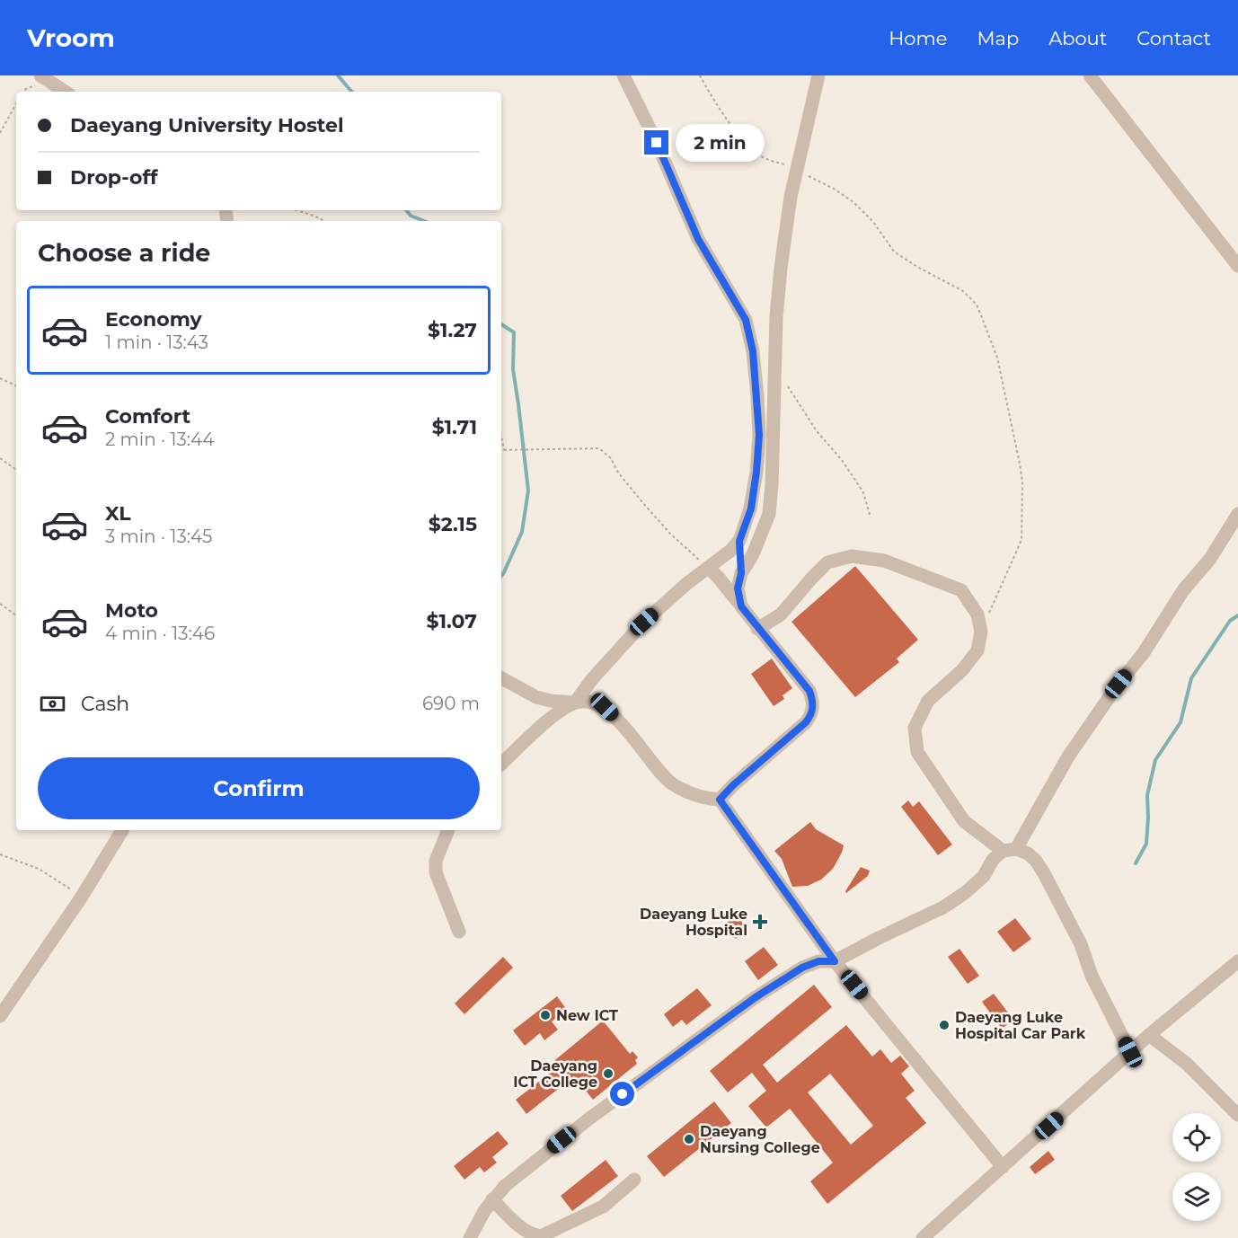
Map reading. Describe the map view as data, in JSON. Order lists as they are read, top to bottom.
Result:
{
  "places": {
    "health": ["Daeyang Luke Hospital"],
    "other": [
      "New ICT",
      "Daeyang Luke Hospital Car Park",
      "Daeyang ICT College",
      "Daeyang Nursing College"
    ]
  },
  "page": {
    "header": "Vroom",
    "nav": [
      "Home",
      "Map",
      "About",
      "Contact"
    ],
    "banner": ["Daeyang University Hostel", "Drop-off"],
    "bubble": "2 min",
    "heading": "Choose a ride",
    "list": [
      {
        "name": "Economy",
        "note": "1 min · 13:43",
        "value": "$1.27"
      },
      {
        "name": "Comfort",
        "note": "2 min · 13:44",
        "value": "$1.71"
      },
      {
        "name": "XL",
        "note": "3 min · 13:45",
        "value": "$2.15"
      },
      {
        "name": "Moto",
        "note": "4 min · 13:46",
        "value": "$1.07"
      }
    ],
    "pay": ["Cash", "690 m"],
    "buttons": "Confirm"
  }
}
